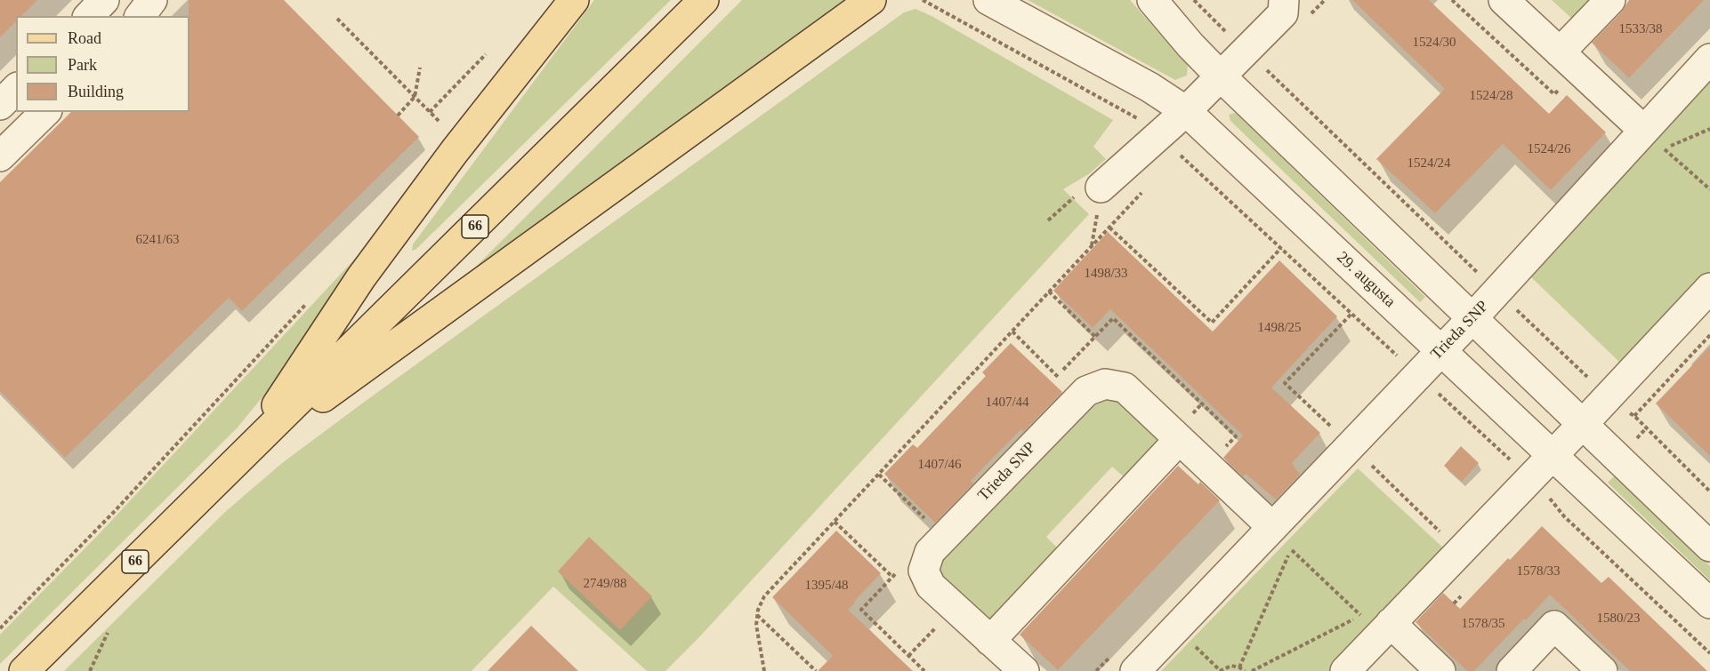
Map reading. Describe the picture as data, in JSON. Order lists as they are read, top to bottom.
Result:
{
  "streets": {
    "main road": ["66"],
    "street": ["29. augusta", "Trieda SNP"]
  },
  "crossings": [
    ["29. augusta", "Trieda SNP"]
  ],
  "house_numbers": [
    "1533/38",
    "1524/30",
    "1524/28",
    "1524/26",
    "1524/24",
    "6241/63",
    "1498/33",
    "1498/25",
    "1407/44",
    "1407/46",
    "1578/33",
    "2749/88",
    "1395/48",
    "1580/23",
    "1578/35"
  ],
  "legend": ["Road", "Park", "Building"]
}
